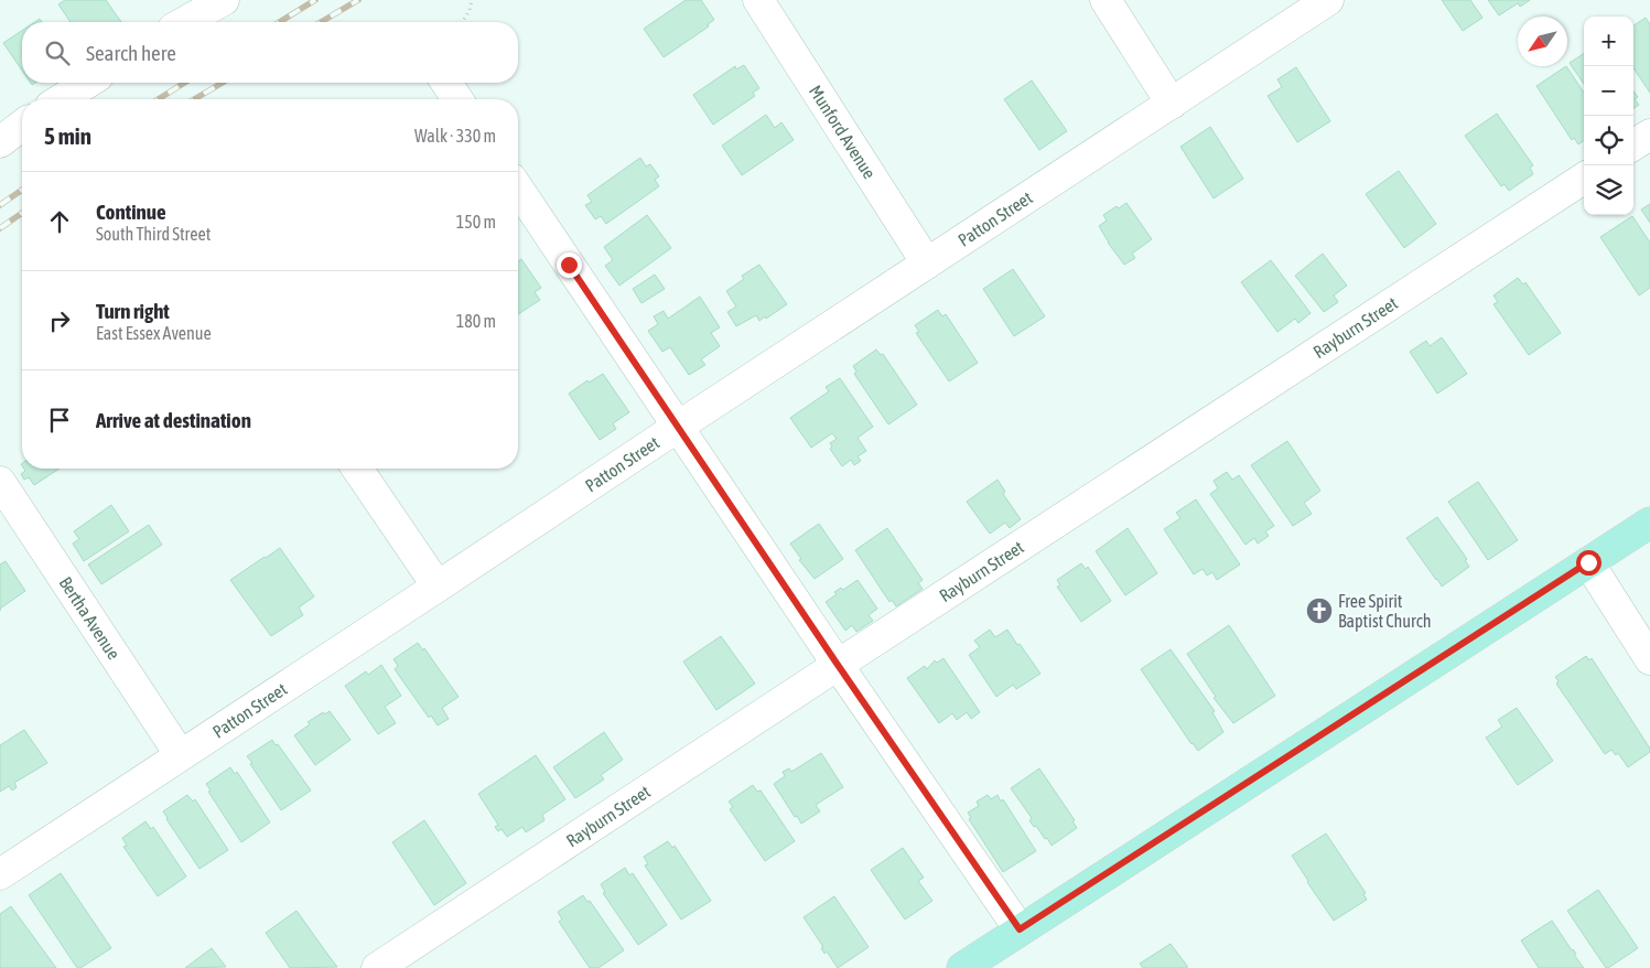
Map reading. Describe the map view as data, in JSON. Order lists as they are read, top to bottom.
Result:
{
  "streets": {
    "street": [
      "Munford Avenue",
      "Patton Street",
      "Rayburn Street",
      "Bertha Avenue"
    ]
  },
  "crossings": [
    ["Munford Avenue", "Patton Street"],
    ["Patton Street", "Bertha Avenue"]
  ],
  "places": {
    "church": ["Free Spirit Baptist Church"]
  },
  "north": "bottom left",
  "page": {
    "map_buttons": ["+", "−"],
    "search": "Search here",
    "heading": ["5 min", "Walk · 330 m"],
    "list": [
      ["Continue", "South Third Street", "150 m"],
      ["Turn right", "East Essex Avenue", "180 m"],
      "Arrive at destination"
    ]
  }
}
